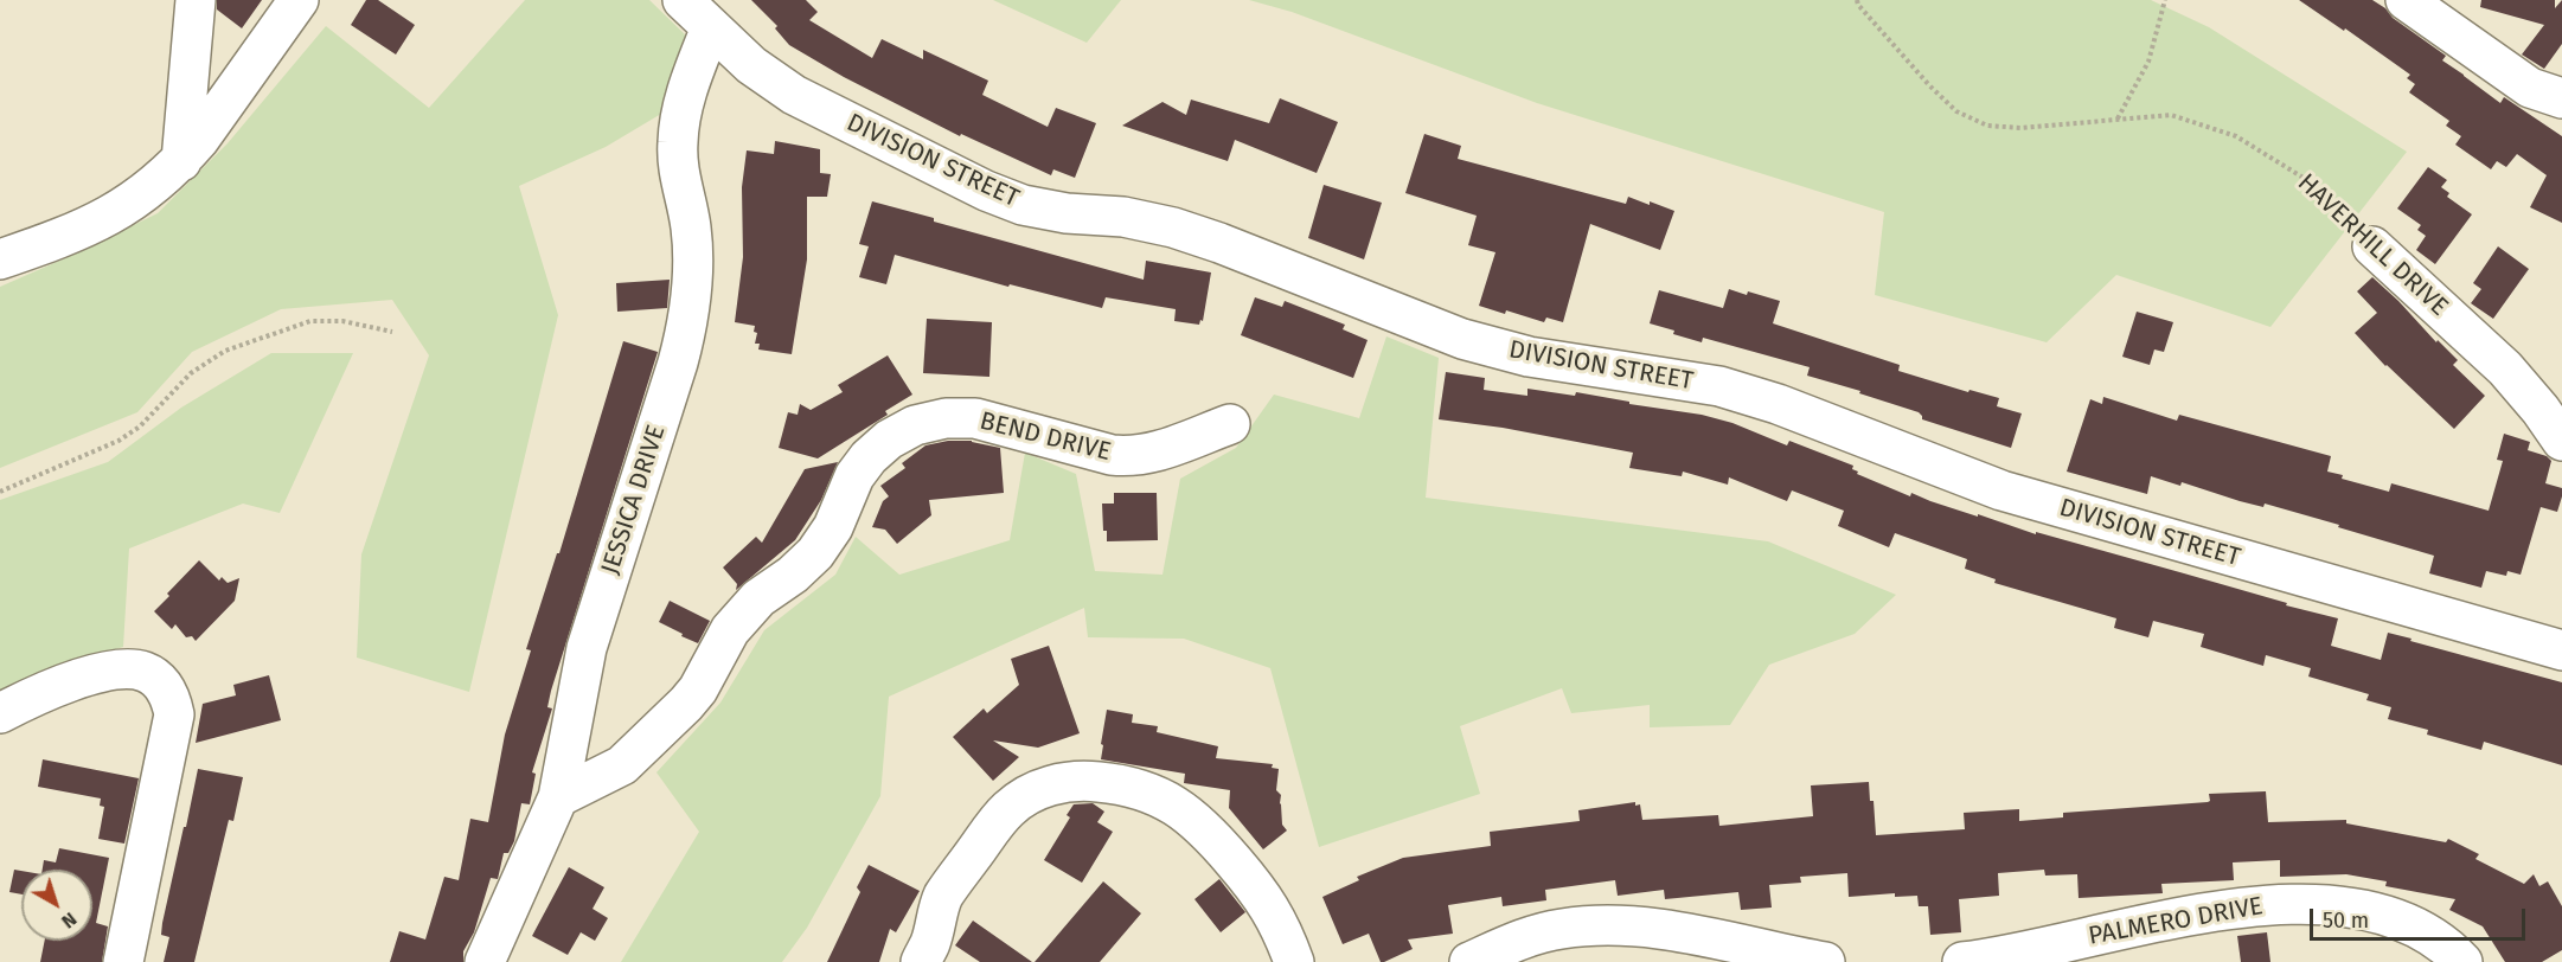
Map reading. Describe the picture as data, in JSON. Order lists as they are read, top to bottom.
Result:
{
  "streets": {
    "street": [
      "DIVISION STREET",
      "HAVERHILL DRIVE",
      "BEND DRIVE",
      "JESSICA DRIVE",
      "PALMERO DRIVE"
    ]
  },
  "crossings": [
    ["DIVISION STREET", "JESSICA DRIVE"],
    ["BEND DRIVE", "JESSICA DRIVE"]
  ],
  "scale_bar": "50 m",
  "north": "bottom right"
}
